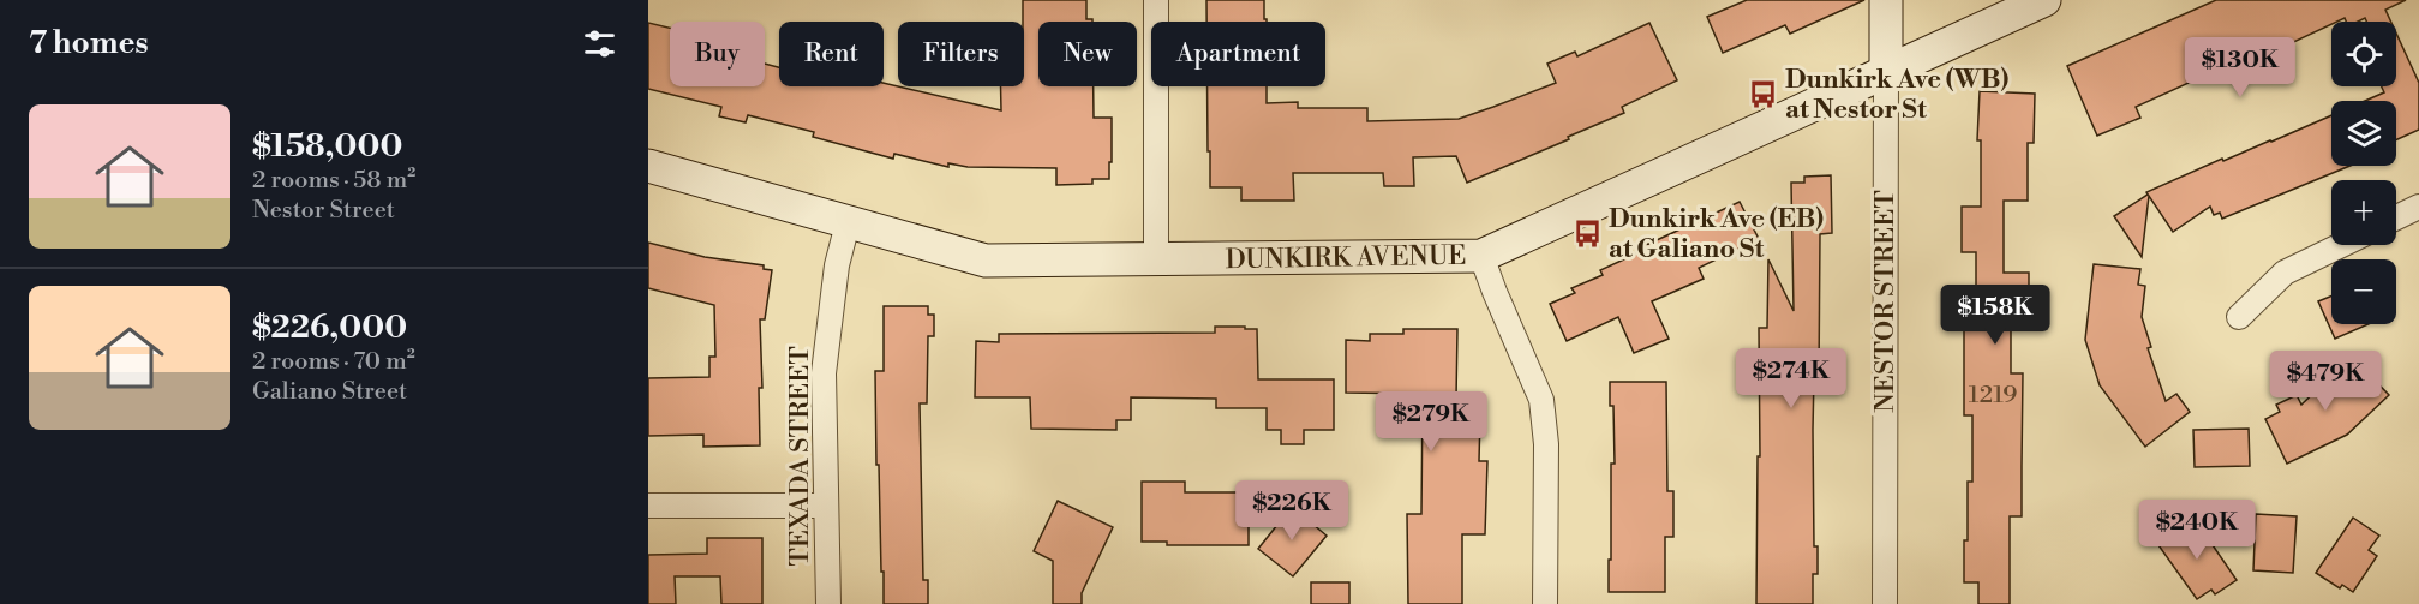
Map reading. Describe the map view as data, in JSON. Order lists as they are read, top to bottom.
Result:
{
  "streets": {
    "street": ["DUNKIRK AVENUE", "NESTOR STREET", "TEXADA STREET"]
  },
  "crossings": [
    ["DUNKIRK AVENUE", "NESTOR STREET"],
    ["DUNKIRK AVENUE", "TEXADA STREET"]
  ],
  "places": {
    "bus stop": ["Dunkirk Ave (WB) at Nestor St", "Dunkirk Ave (EB) at Galiano St"]
  },
  "house_numbers": ["1219"],
  "page": {
    "heading": "7 homes",
    "map_buttons": ["+", "−"],
    "chip": [
      "Buy",
      "Rent",
      "Filters",
      "New",
      "Apartment"
    ],
    "price": [
      "$130K",
      "$158K",
      "$274K",
      "$479K",
      "$279K",
      "$226K",
      "$240K"
    ],
    "list": [
      {
        "name": "$158,000",
        "note": "2 rooms · 58 m² · Nestor Street"
      },
      {
        "name": "$226,000",
        "note": "2 rooms · 70 m² · Galiano Street"
      }
    ]
  }
}
